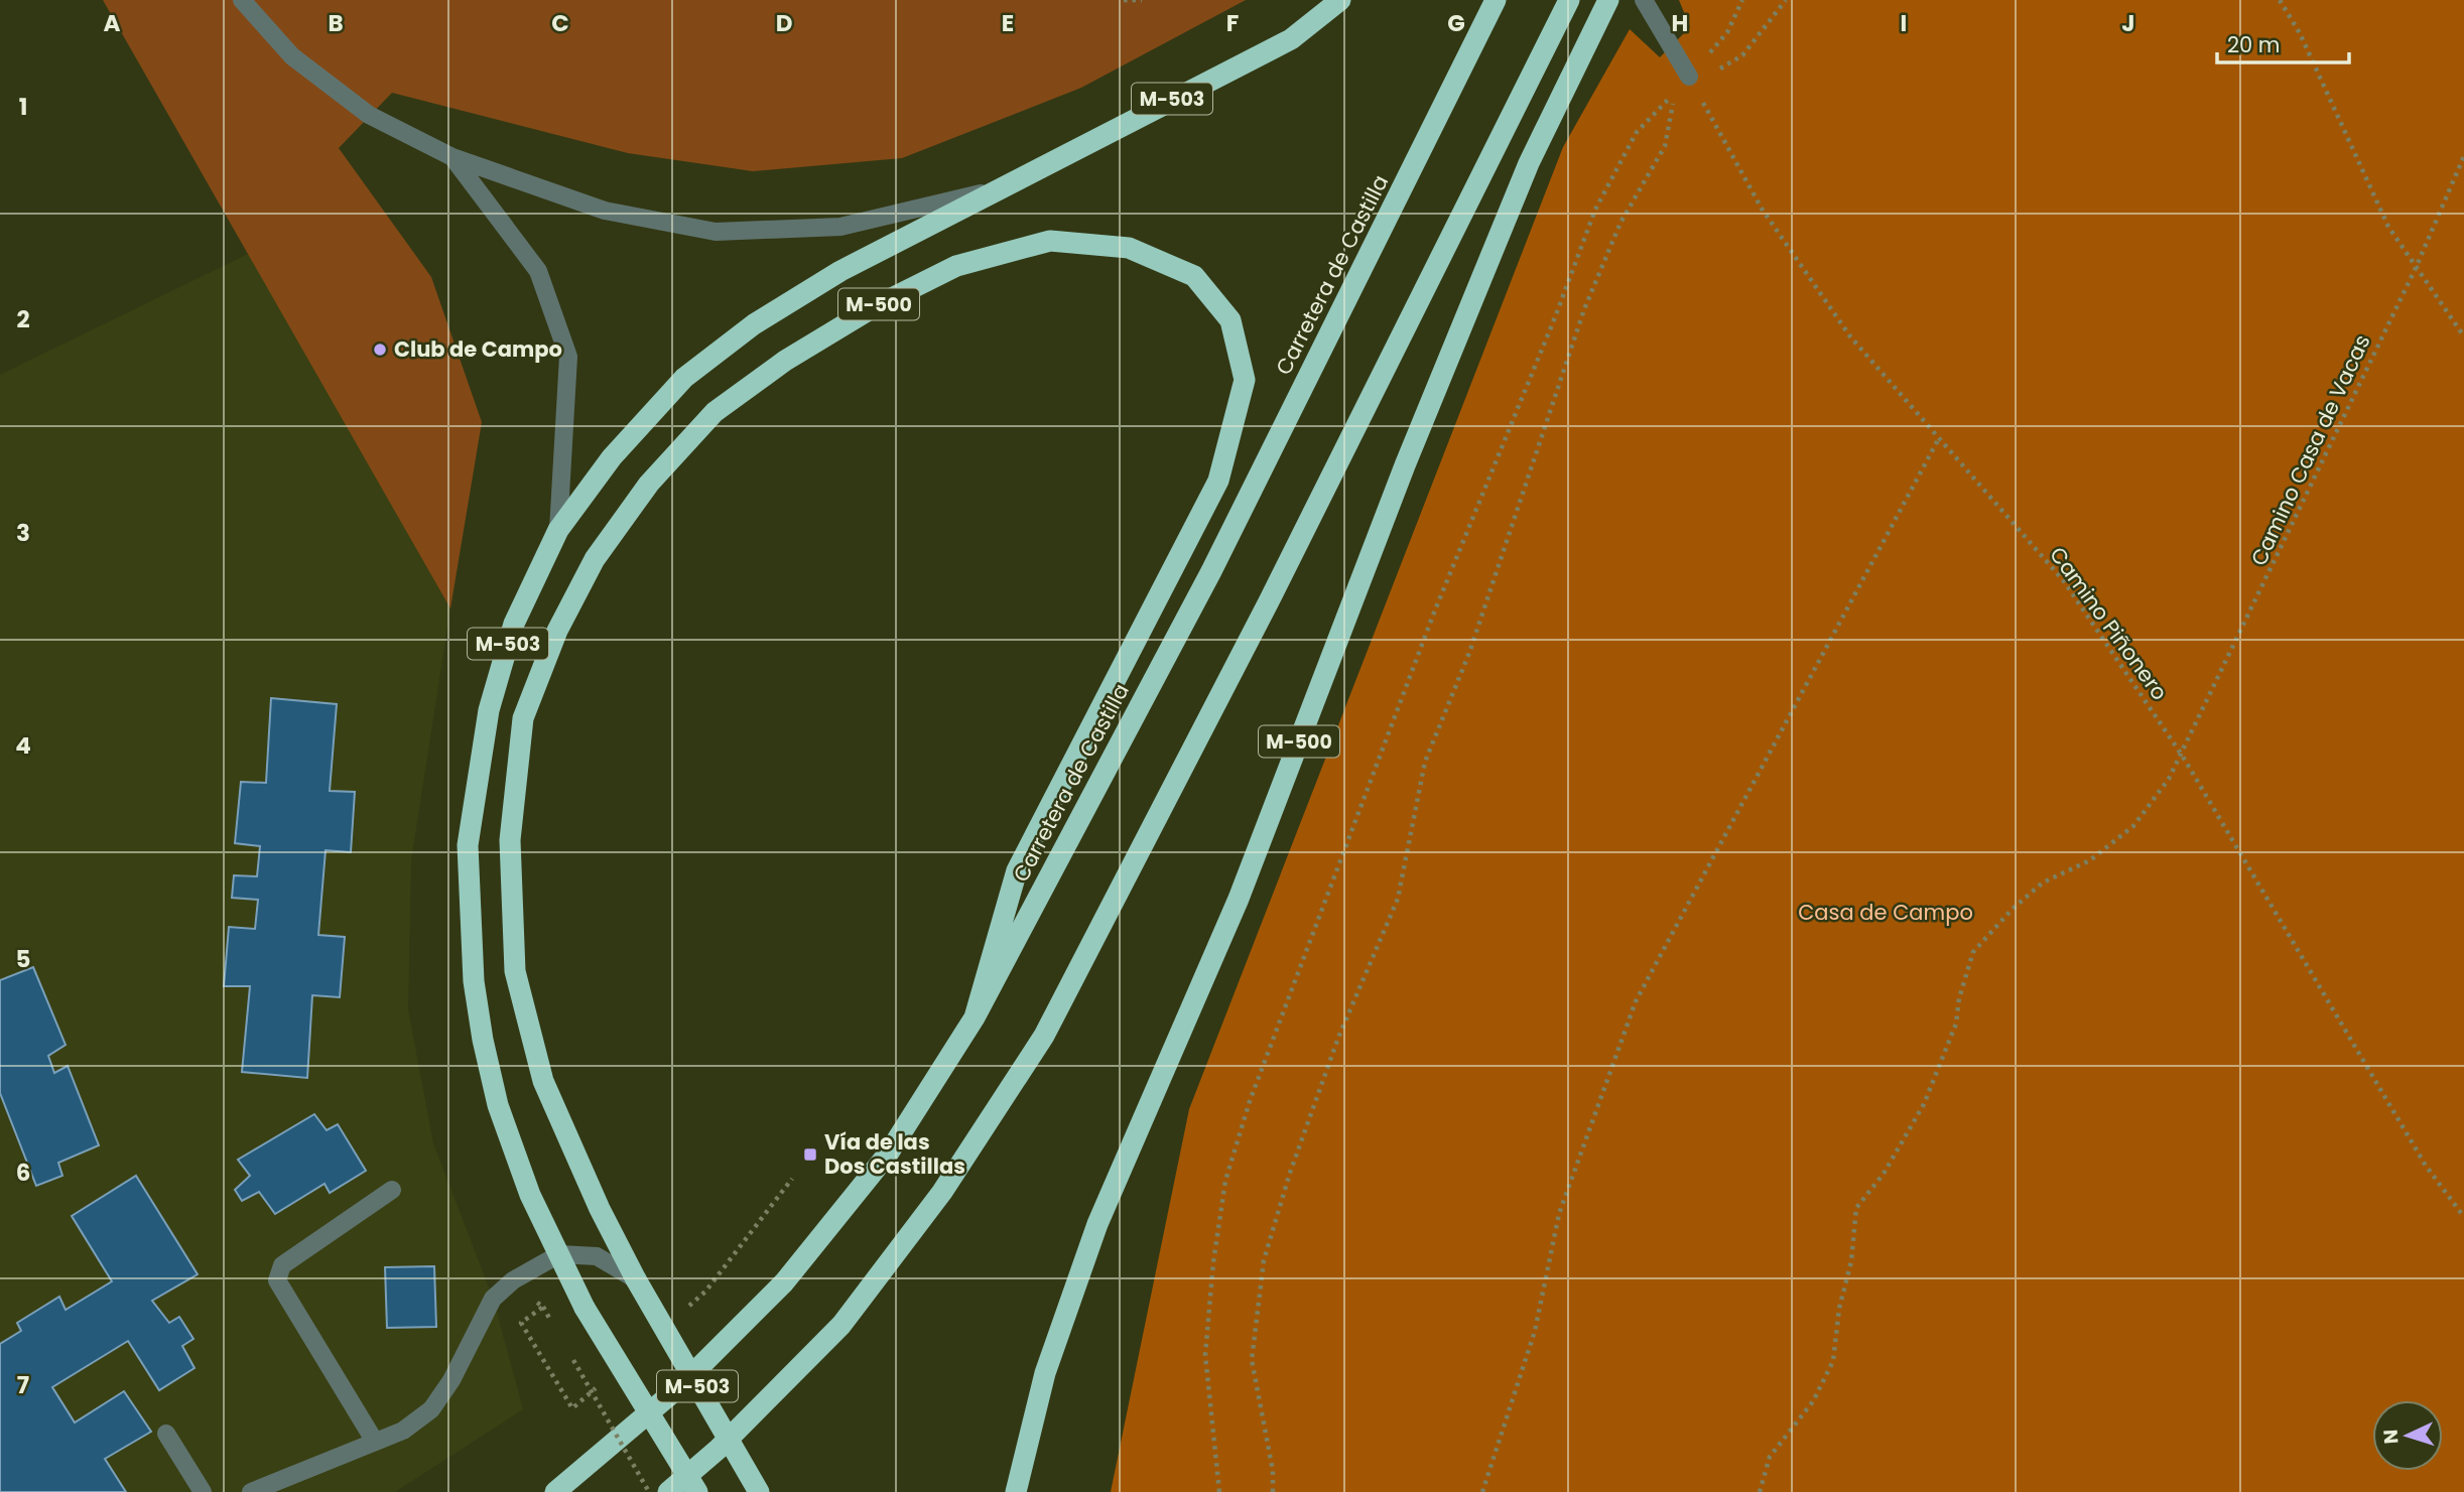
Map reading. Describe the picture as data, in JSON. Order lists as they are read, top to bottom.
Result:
{
  "streets": {
    "highway": ["M-503", "Carretera de Castilla", "M-500"],
    "path": ["Camino Casa de Vacas", "Camino Piñonero"]
  },
  "crossings": [
    ["M-503", "M-500"],
    ["Carretera de Castilla", "M-500"],
    ["Camino Casa de Vacas", "Camino Piñonero"]
  ],
  "parks": ["Casa de Campo"],
  "places": {
    "other": ["Club de Campo"],
    "transit": ["Vía de las Dos Castillas"]
  },
  "scale_bar": "20 m",
  "north": "left",
  "grid": {
    "columns": [
      "A",
      "B",
      "C",
      "D",
      "E",
      "F",
      "G",
      "H",
      "I",
      "J"
    ],
    "rows": [
      "1",
      "2",
      "3",
      "4",
      "5",
      "6",
      "7"
    ]
  }
}
